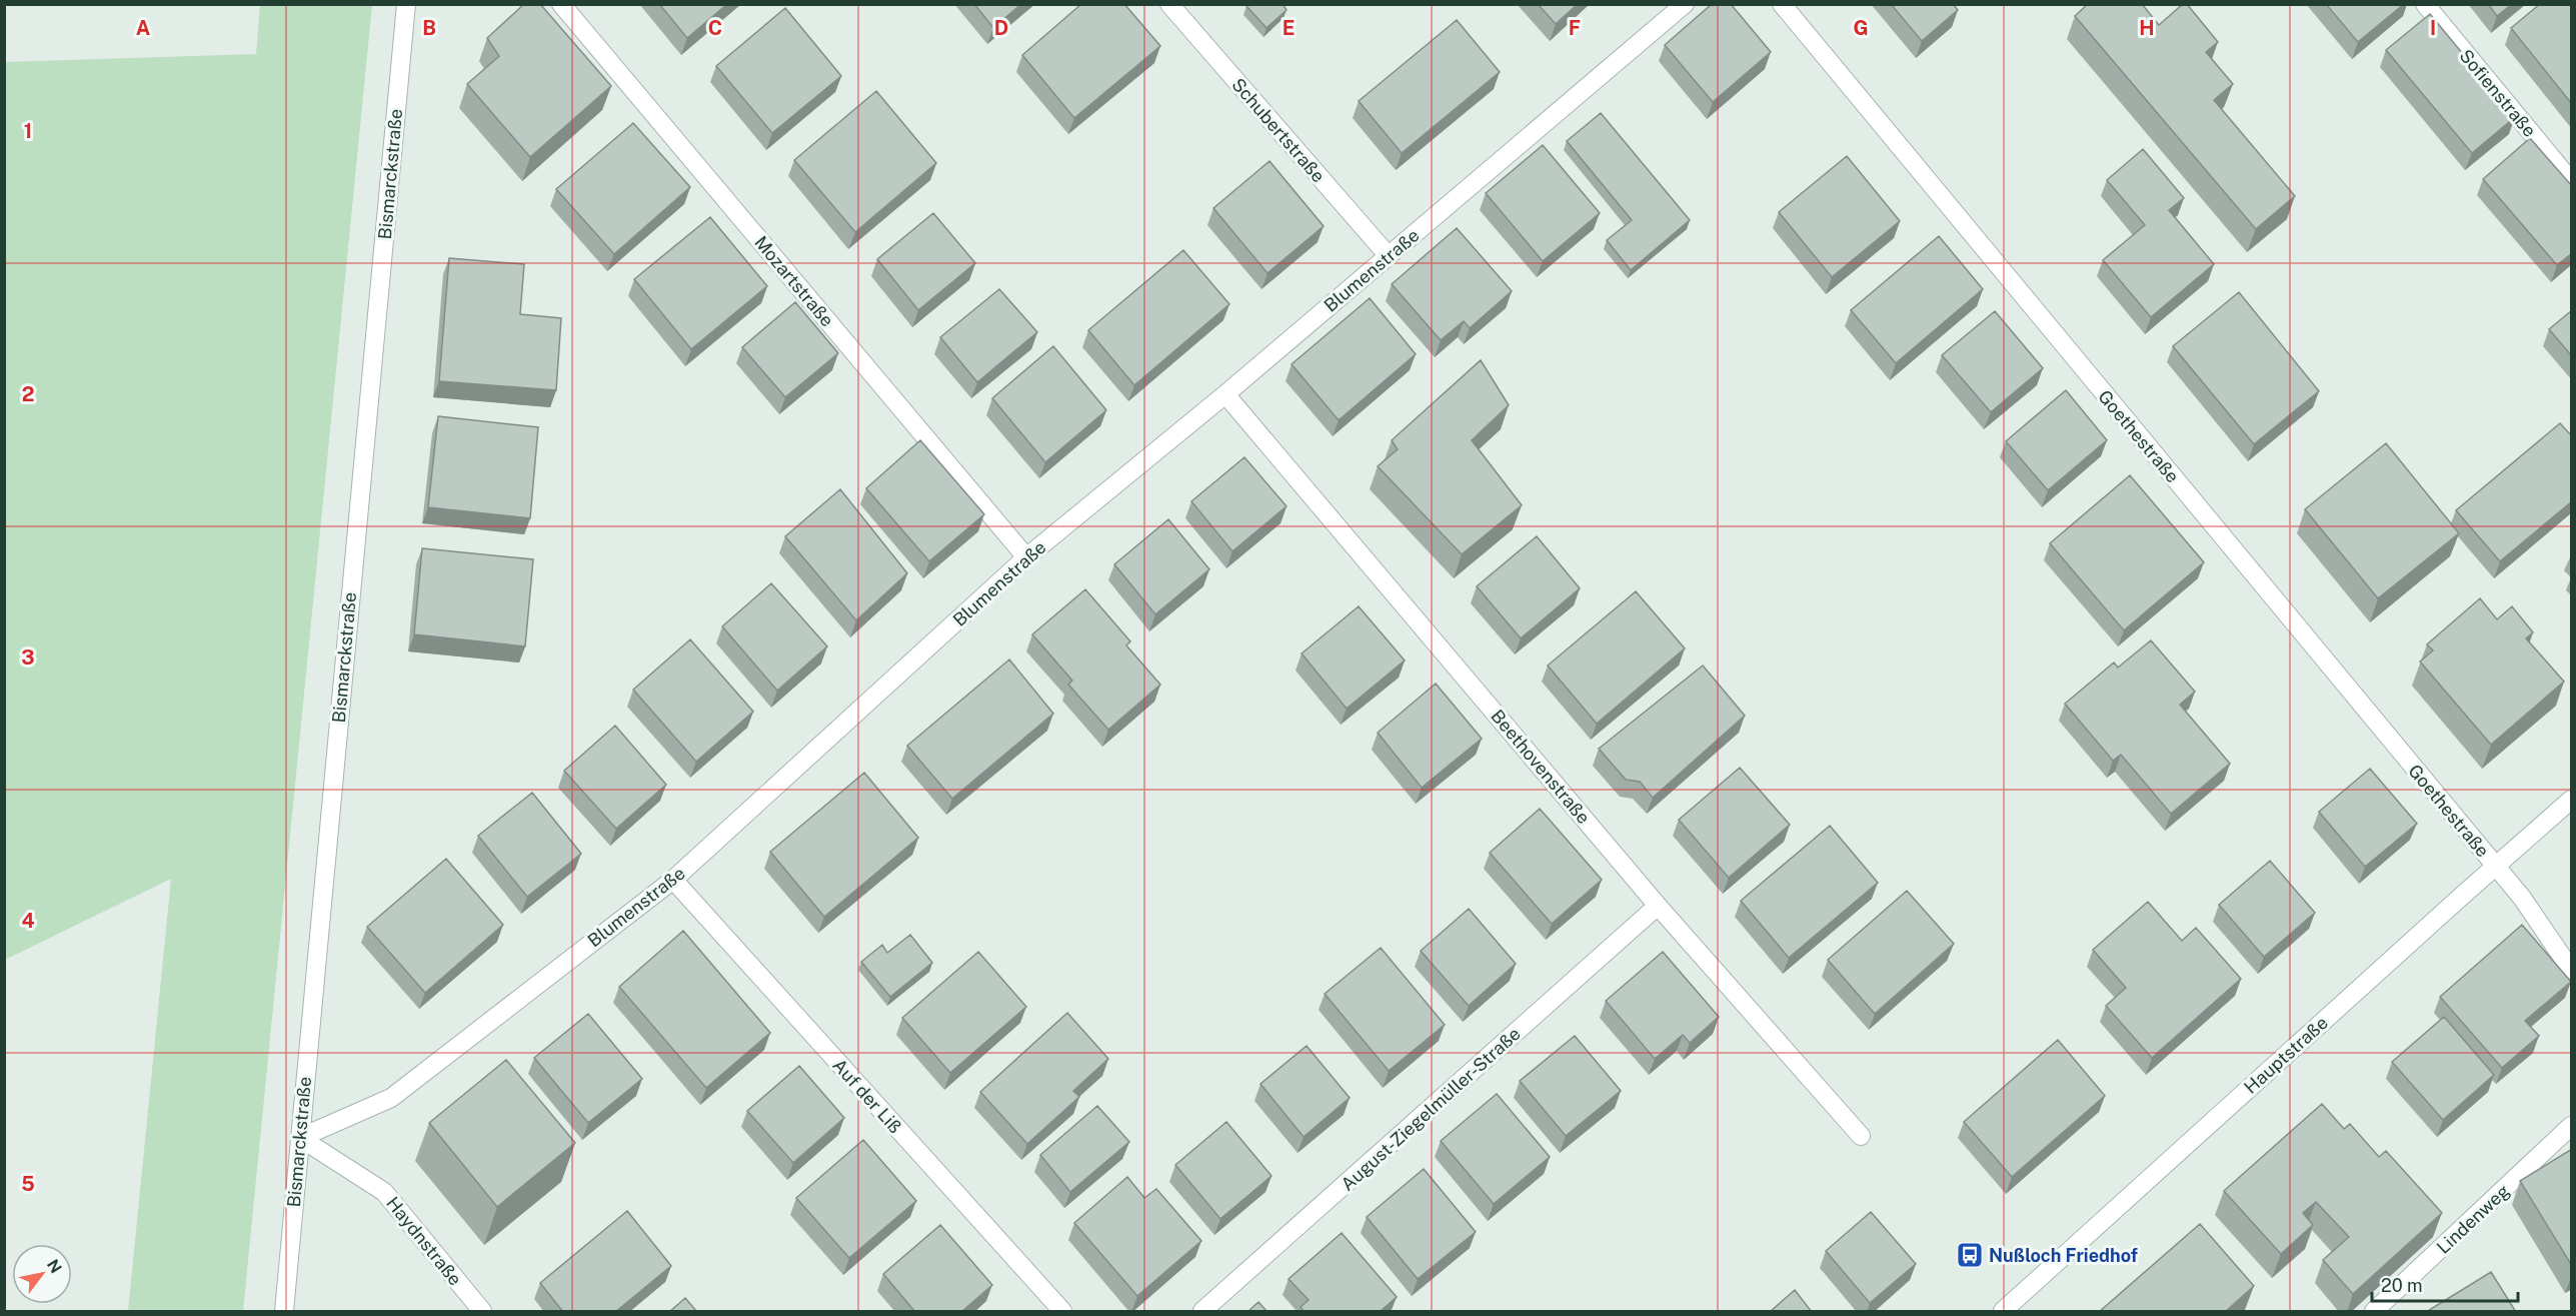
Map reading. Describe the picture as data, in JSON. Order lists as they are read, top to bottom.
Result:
{
  "streets": {
    "street": [
      "Sofienstraße",
      "Schubertstraße",
      "Bismarckstraße",
      "Blumenstraße",
      "Mozartstraße",
      "Goethestraße",
      "Beethovenstraße",
      "Hauptstraße",
      "Auf der Liß",
      "August-Ziegelmüller-Straße",
      "Lindenweg",
      "Haydnstraße"
    ]
  },
  "crossings": [
    ["Schubertstraße", "Blumenstraße"],
    ["Bismarckstraße", "Blumenstraße"],
    ["Bismarckstraße", "Haydnstraße"],
    ["Blumenstraße", "Mozartstraße"],
    ["Blumenstraße", "Beethovenstraße"],
    ["Blumenstraße", "Auf der Liß"],
    ["Blumenstraße", "Haydnstraße"],
    ["Goethestraße", "Hauptstraße"],
    ["Beethovenstraße", "August-Ziegelmüller-Straße"]
  ],
  "places": {
    "bus stop": ["Nußloch Friedhof"]
  },
  "scale_bar": "20 m",
  "north": "top right",
  "grid": {
    "columns": [
      "A",
      "B",
      "C",
      "D",
      "E",
      "F",
      "G",
      "H",
      "I"
    ],
    "rows": [
      "1",
      "2",
      "3",
      "4",
      "5"
    ]
  }
}
